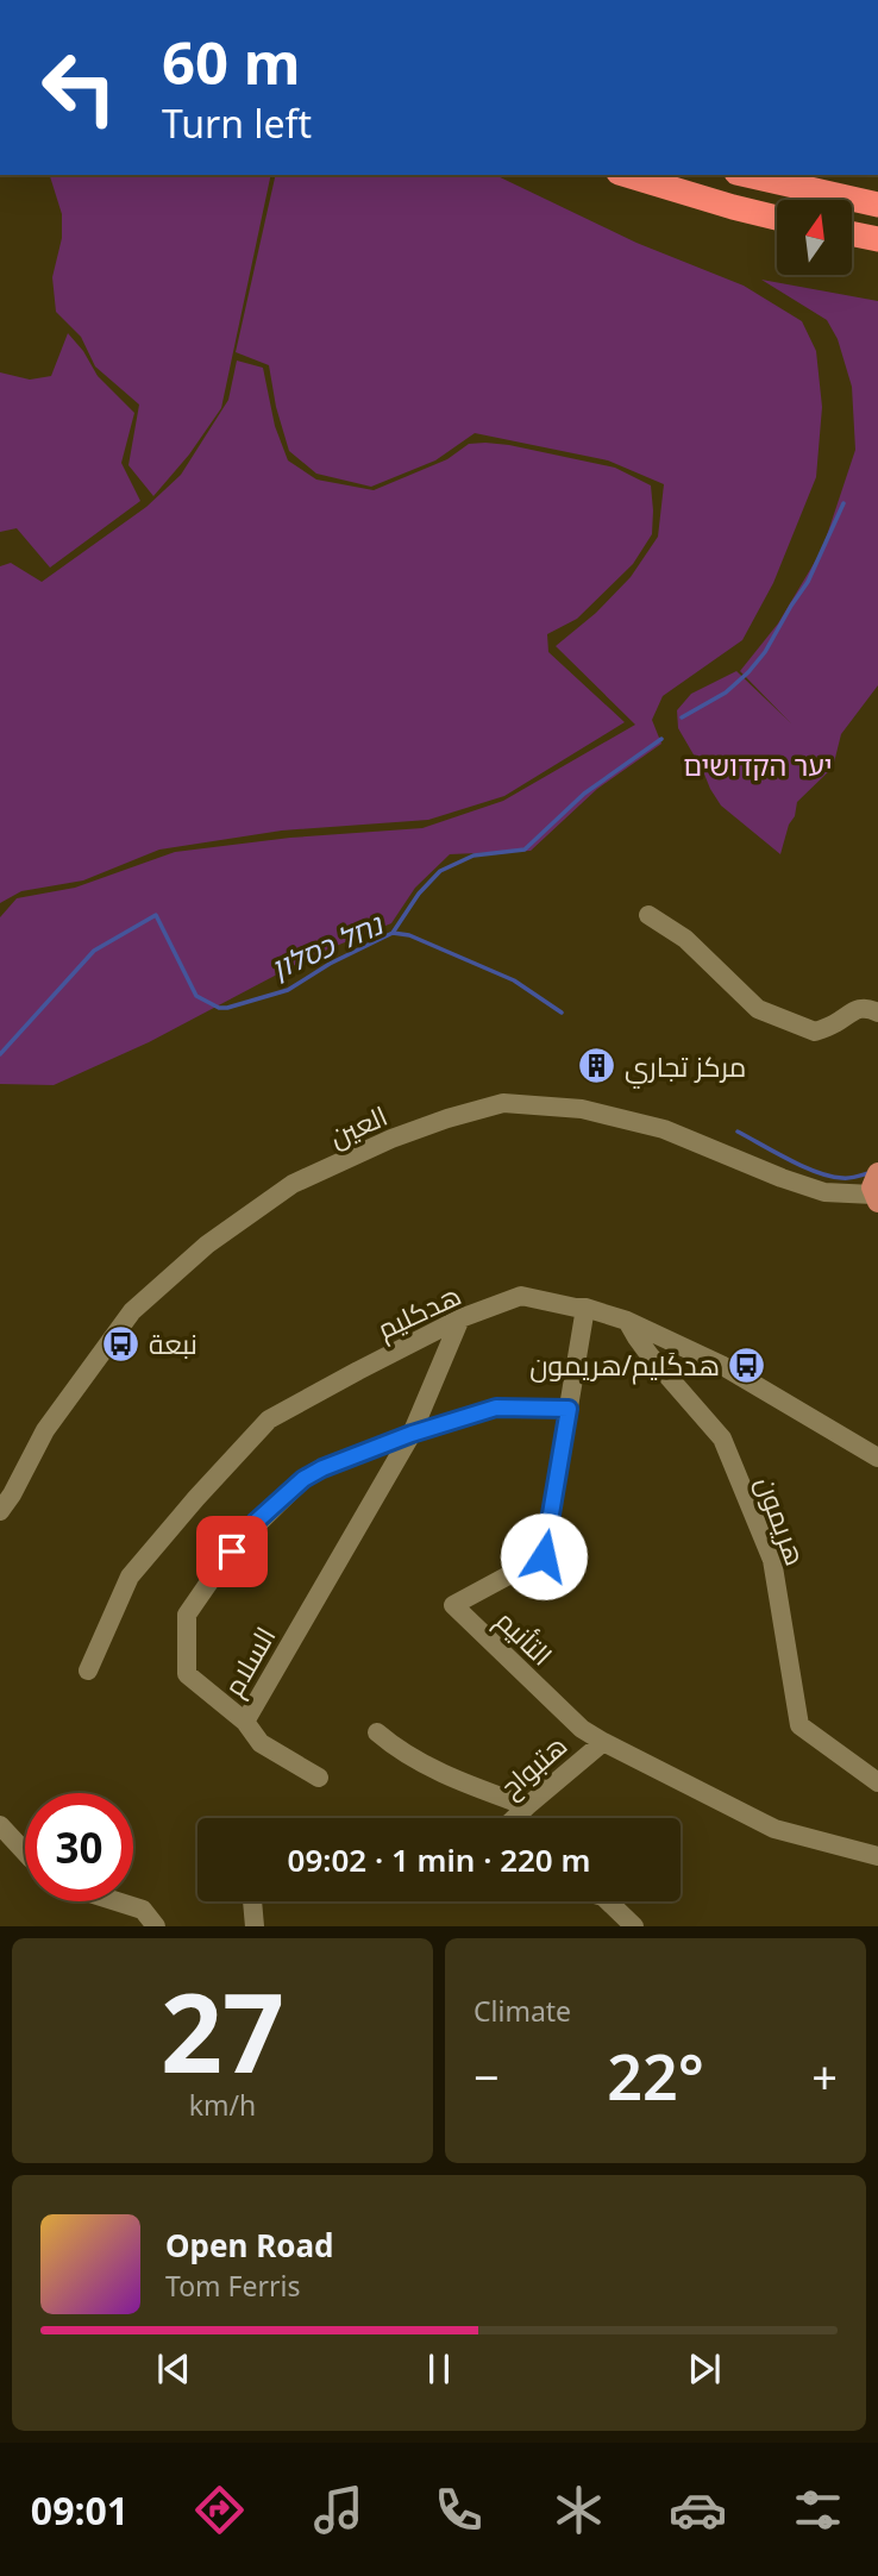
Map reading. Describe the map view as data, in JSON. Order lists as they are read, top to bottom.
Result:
{
  "streets": {
    "street": [
      "العين",
      "هدكليم",
      "هريمون",
      "التأنيم",
      "السلام",
      "هتبواح"
    ]
  },
  "crossings": [
    ["هدكليم", "هريمون"],
    ["هدكليم", "التأنيم"],
    ["هدكليم", "السلام"],
    ["التأنيم", "هتبواح"]
  ],
  "water": ["נחל כסלון"],
  "parks": ["יער הקדושים"],
  "places": {
    "building": ["مركز تجاري"],
    "bus stop": ["نبعة", "هدكَليم/هريمون"]
  },
  "north": "top",
  "page": {
    "turn": ["60 m", "Turn left"],
    "limit": "30",
    "trip": "09:02 · 1 min · 220 m",
    "tile": [
      ["27", "km/h"],
      "Climate"
    ],
    "heat": ["−", "22°", "+"],
    "song": ["Open Road", "Tom Ferris"],
    "tabs": "09:01"
  }
}
